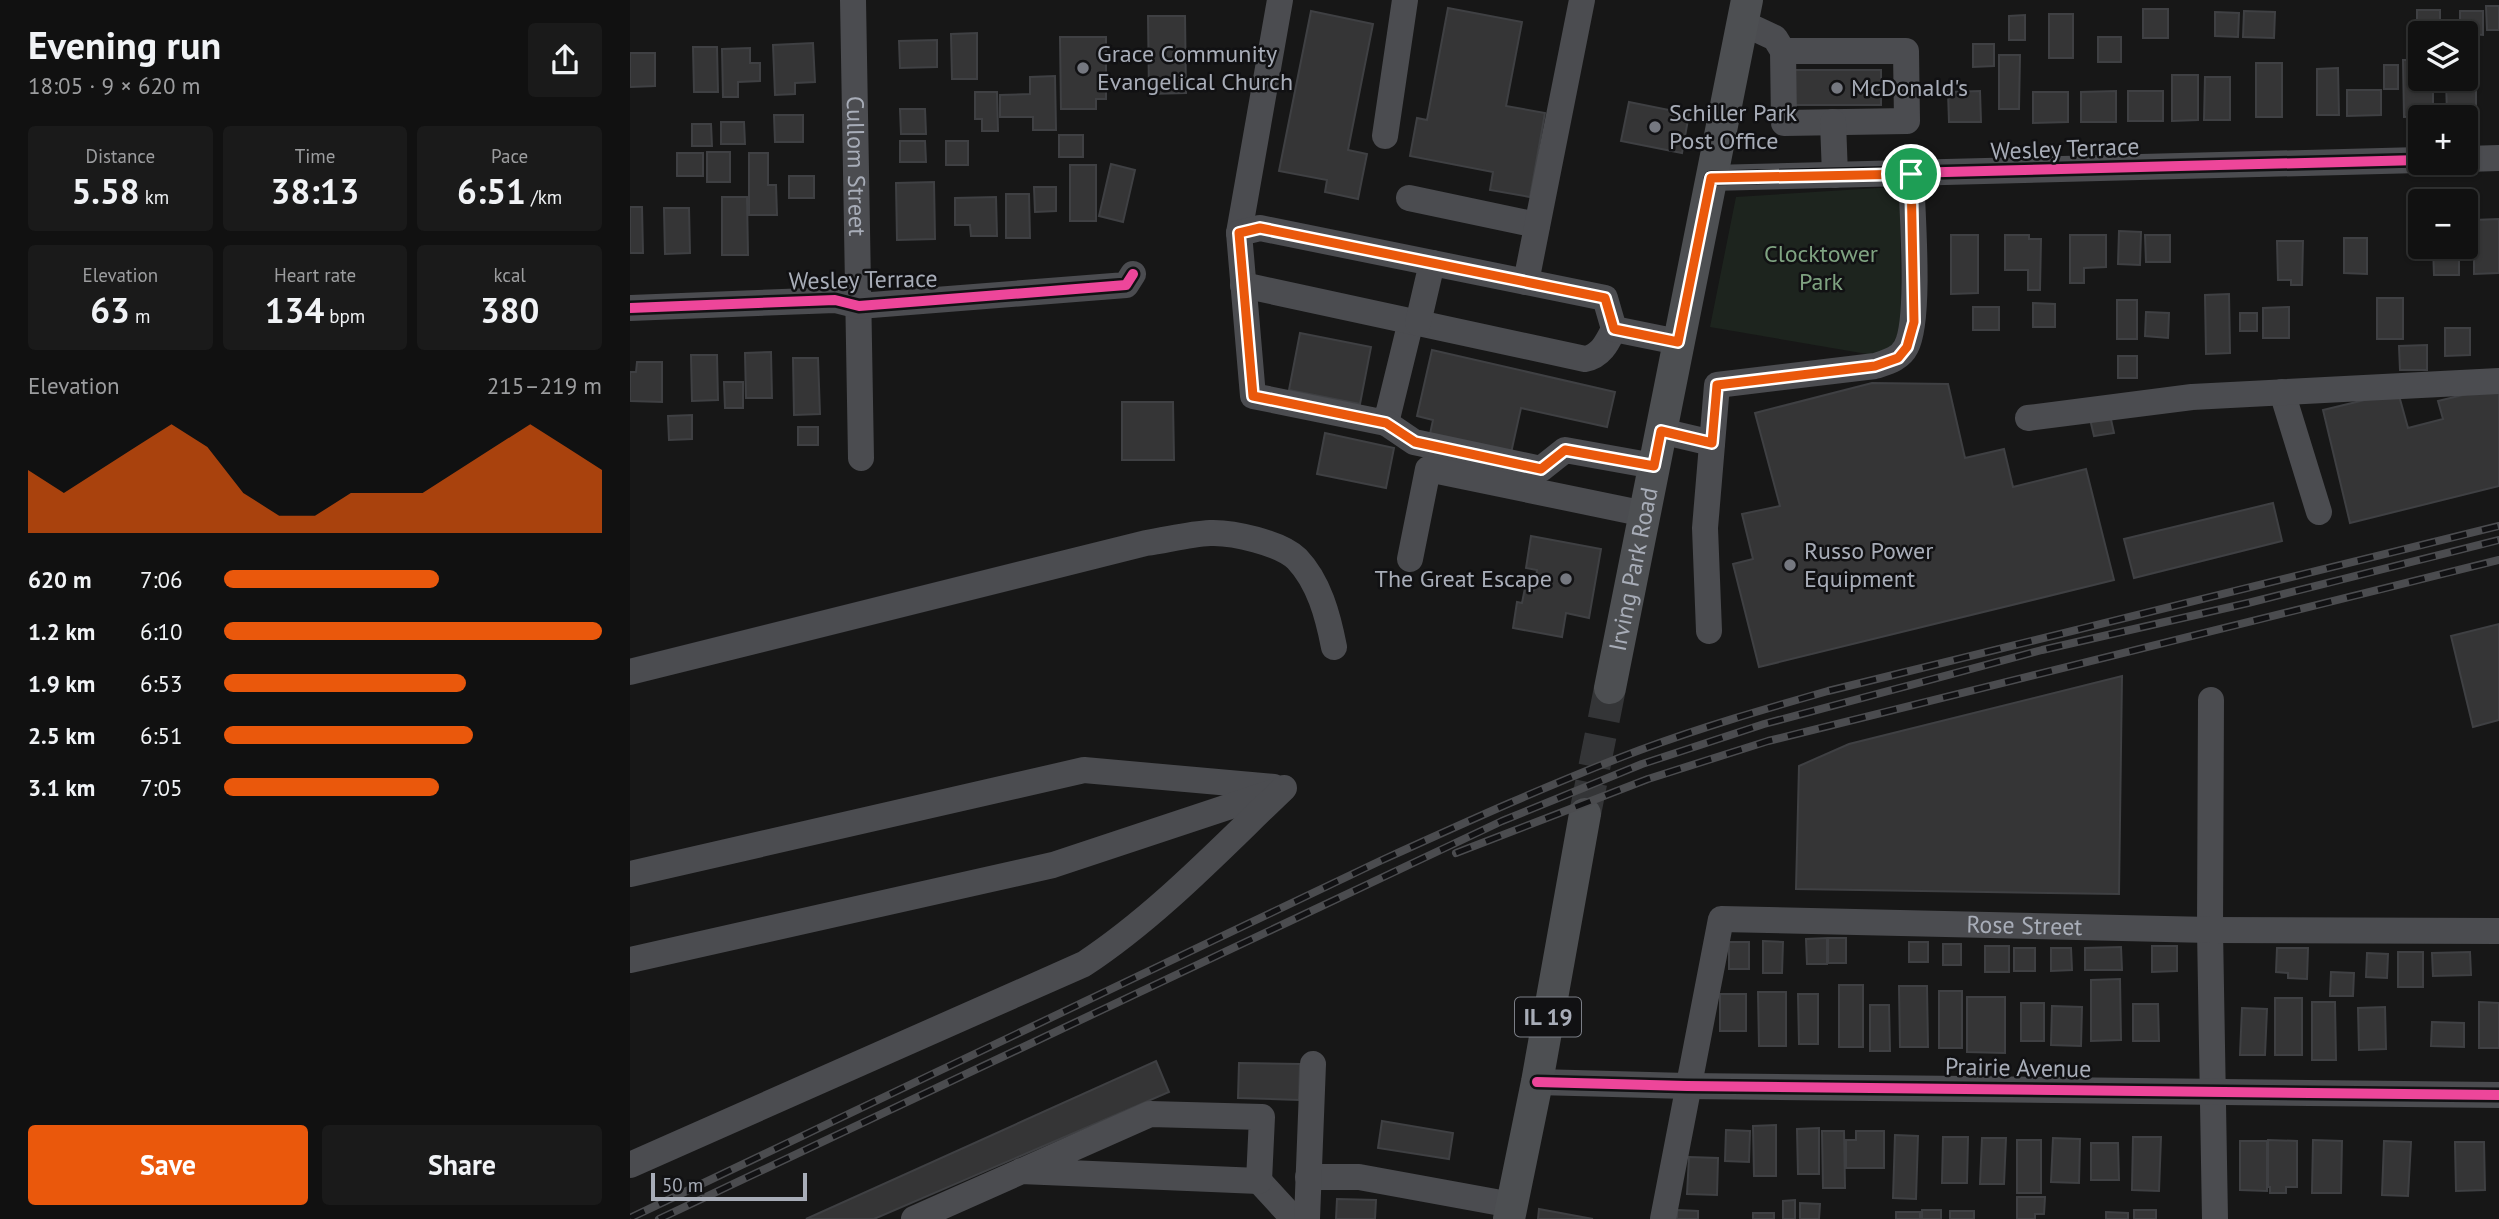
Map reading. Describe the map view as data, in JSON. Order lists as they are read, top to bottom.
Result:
{
  "streets": {
    "main road": ["Irving Park Road", "IL 19"],
    "street": [
      "Wesley Terrace",
      "Cullom Street",
      "Rose Street",
      "Prairie Avenue"
    ]
  },
  "crossings": [
    ["Wesley Terrace", "Cullom Street"],
    ["Wesley Terrace", "Irving Park Road"],
    ["Rose Street", "Prairie Avenue"],
    ["IL 19", "Prairie Avenue"]
  ],
  "parks": ["Clocktower Park"],
  "places": [
    "Grace Community Evangelical Church",
    "McDonald's",
    "Schiller Park Post Office",
    "Russo Power Equipment",
    "The Great Escape"
  ],
  "scale_bar": "50 m",
  "page": {
    "heading": ["Evening run", "18:05 · 9 × 620 m"],
    "map_buttons": ["+", "−"],
    "stats": [
      ["Distance", "5.58 km"],
      ["Time", "38:13"],
      ["Pace", "6:51 /km"],
      ["Elevation", "63 m"],
      ["Heart rate", "134 bpm"],
      ["kcal", "380"]
    ],
    "chart": ["Elevation", "215–219 m"],
    "list": [
      {
        "name": "620 m",
        "note": "7:06"
      },
      {
        "name": "1.2 km",
        "note": "6:10"
      },
      {
        "name": "1.9 km",
        "note": "6:53"
      },
      {
        "name": "2.5 km",
        "note": "6:51"
      },
      {
        "name": "3.1 km",
        "note": "7:05"
      }
    ],
    "buttons": ["Save", "Share"],
    "scale": "50 m"
  }
}
